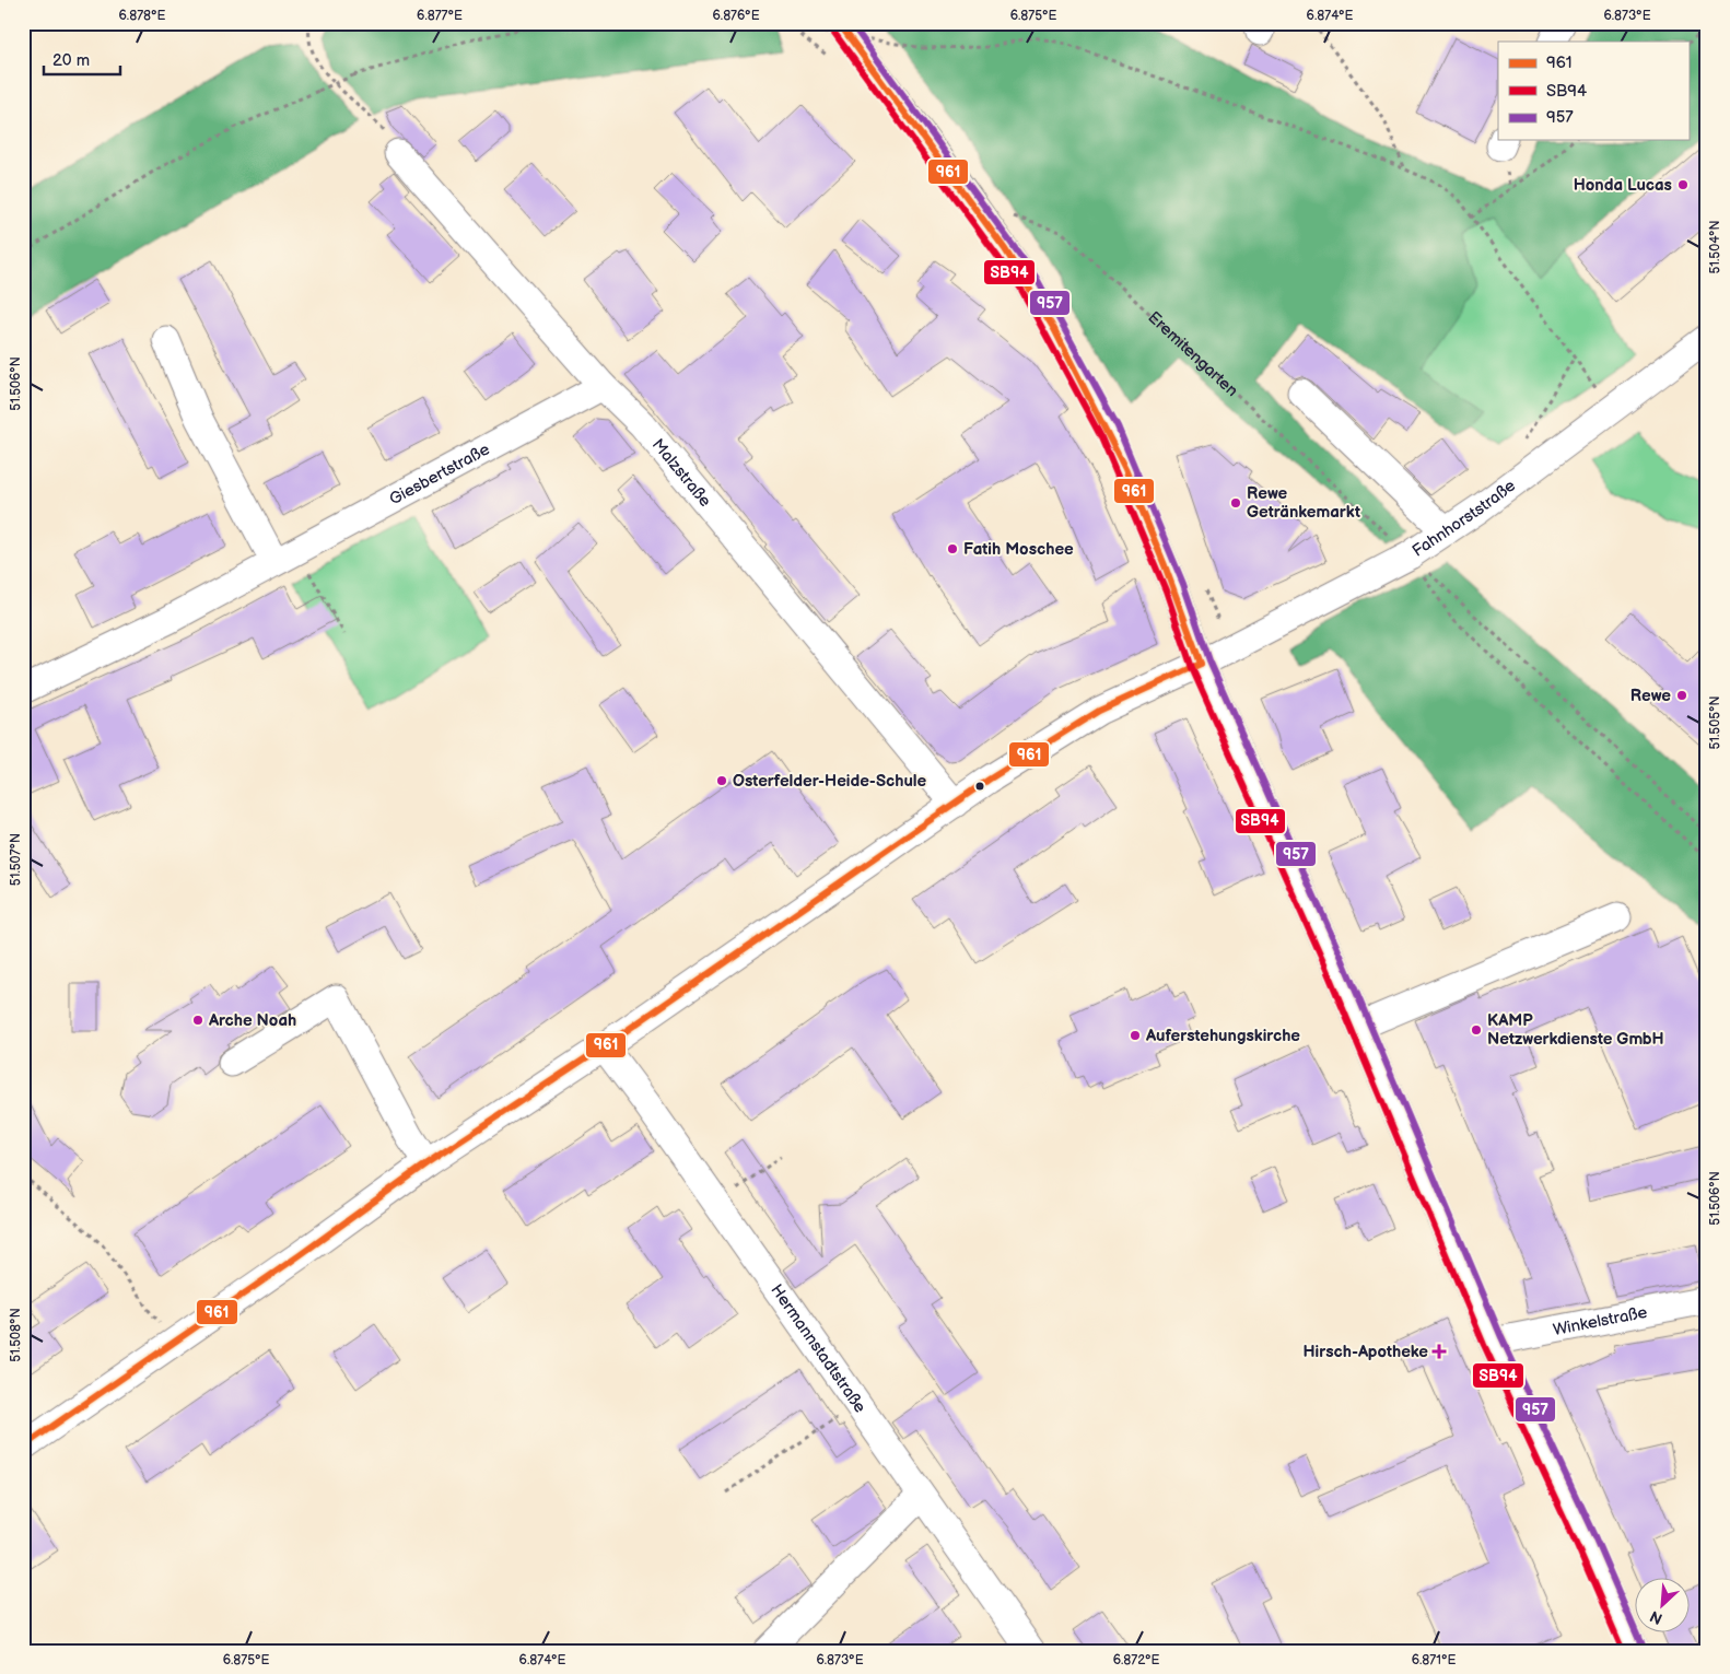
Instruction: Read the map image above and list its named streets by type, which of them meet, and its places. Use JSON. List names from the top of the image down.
{
  "streets": {
    "street": [
      "Malzstraße",
      "Giesbertstraße",
      "Fahnhorststraße",
      "Winkelstraße",
      "Hermannstadtstraße"
    ],
    "path": ["Eremitengarten"]
  },
  "crossings": [
    ["Eremitengarten", "Fahnhorststraße"],
    ["Malzstraße", "Giesbertstraße"],
    ["Malzstraße", "Fahnhorststraße"],
    ["Fahnhorststraße", "Hermannstadtstraße"]
  ],
  "places": {
    "other": [
      "Honda Lucas",
      "Rewe Getränkemarkt",
      "Fatih Moschee",
      "Rewe",
      "Osterfelder-Heide-Schule",
      "Arche Noah",
      "KAMP Netzwerkdienste GmbH",
      "Auferstehungskirche"
    ],
    "health": ["Hirsch-Apotheke"]
  },
  "lines": ["transit line 961", "transit line 957", "transit line SB94"],
  "legend": ["961", "SB94", "957"],
  "scale_bar": "20 m",
  "north": "bottom left",
  "coordinates": [
    "6.878°E",
    "6.877°E",
    "6.876°E",
    "6.875°E",
    "6.874°E",
    "6.873°E",
    "51.504°N",
    "51.506°N",
    "51.505°N",
    "51.507°N",
    "51.508°N",
    "6.872°E",
    "6.871°E"
  ]
}
